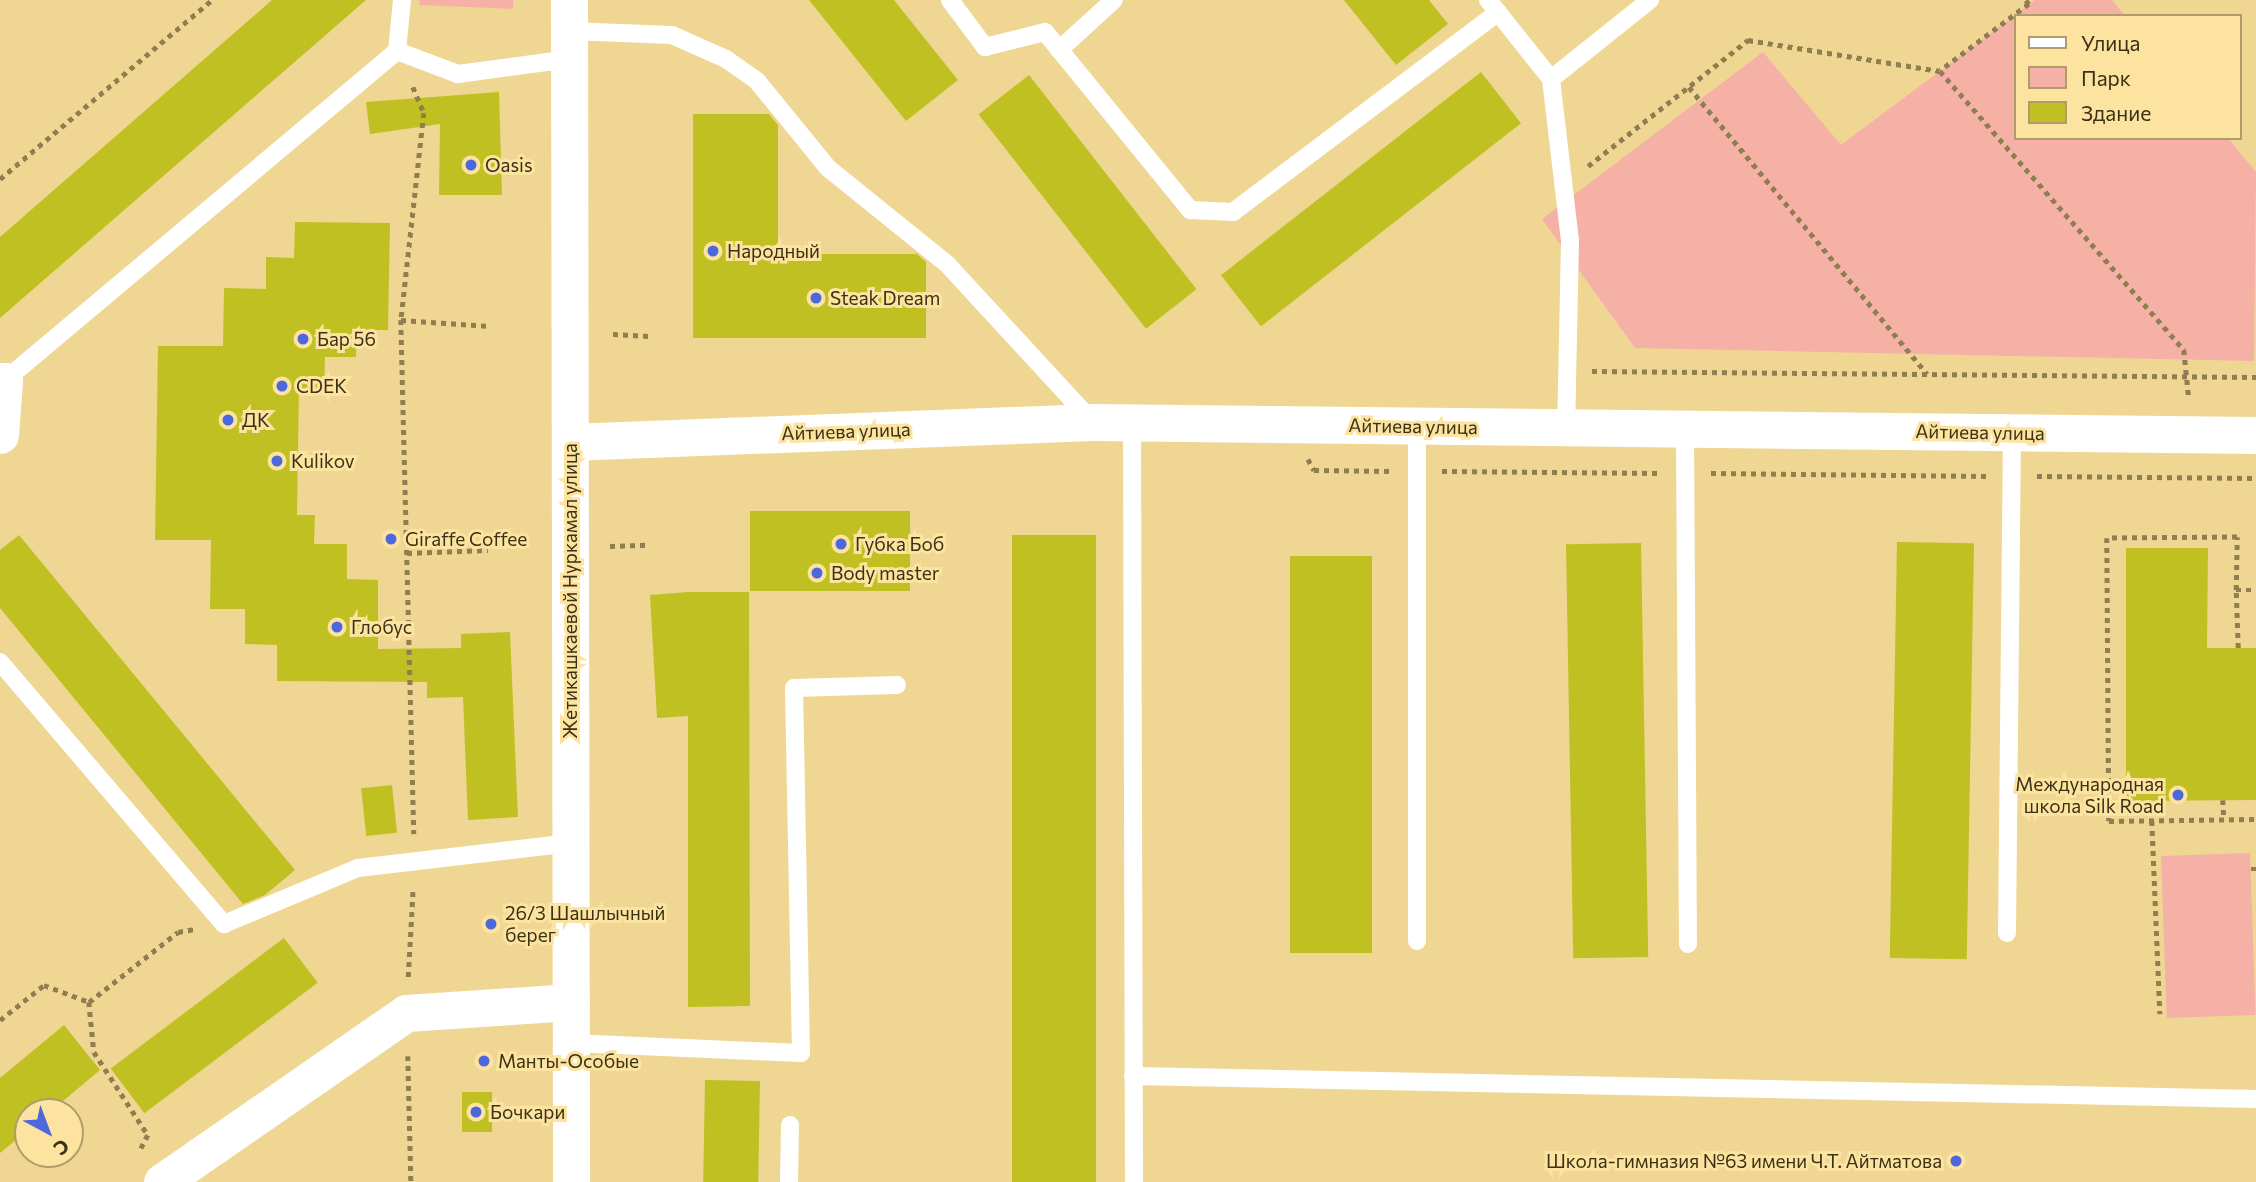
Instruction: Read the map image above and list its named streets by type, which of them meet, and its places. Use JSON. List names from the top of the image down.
{
  "streets": {
    "street": ["Айтиева улица", "Жетикашкаевой Нуркамал улица"]
  },
  "crossings": [
    ["Айтиева улица", "Жетикашкаевой Нуркамал улица"]
  ],
  "places": [
    "Oasis",
    "Народный",
    "Steak Dream",
    "Бар 56",
    "CDEK",
    "ДК",
    "Kulikov",
    "Giraffe Coffee",
    "Губка Боб",
    "Body master",
    "Глобус",
    "Международная школа Silk Road",
    "26/3 Шашлычный берег",
    "Манты-Особые",
    "Бочкари",
    "Школа-гимназия №63 имени Ч.Т. Айтматова"
  ],
  "legend": ["Улица", "Парк", "Здание"],
  "north": "bottom right"
}
